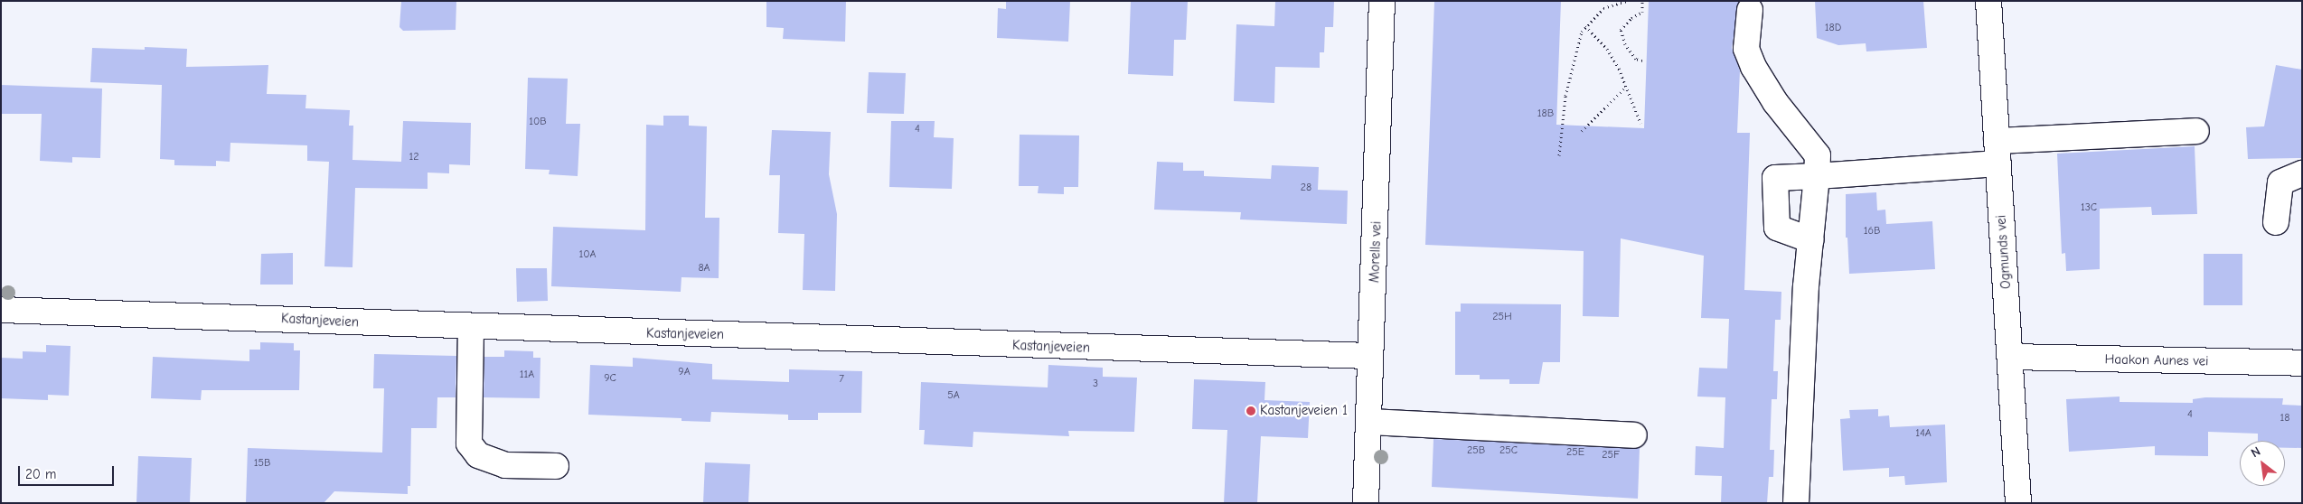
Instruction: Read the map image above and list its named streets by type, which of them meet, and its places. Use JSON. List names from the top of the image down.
{
  "streets": {
    "street": [
      "Morells vei",
      "Ogmunds vei",
      "Kastanjeveien",
      "Haakon Aunes vei"
    ]
  },
  "crossings": [
    ["Morells vei", "Kastanjeveien"],
    ["Ogmunds vei", "Haakon Aunes vei"]
  ],
  "places": ["Kastanjeveien 1"],
  "house_numbers": [
    "18D",
    "18B",
    "10B",
    "4",
    "12",
    "28",
    "13C",
    "16B",
    "10A",
    "8A",
    "25H",
    "9A",
    "11A",
    "9C",
    "7",
    "3",
    "5A",
    "4",
    "18",
    "14A",
    "25B",
    "25C",
    "25E",
    "25F",
    "15B"
  ],
  "scale_bar": "20 m",
  "north": "top left"
}
